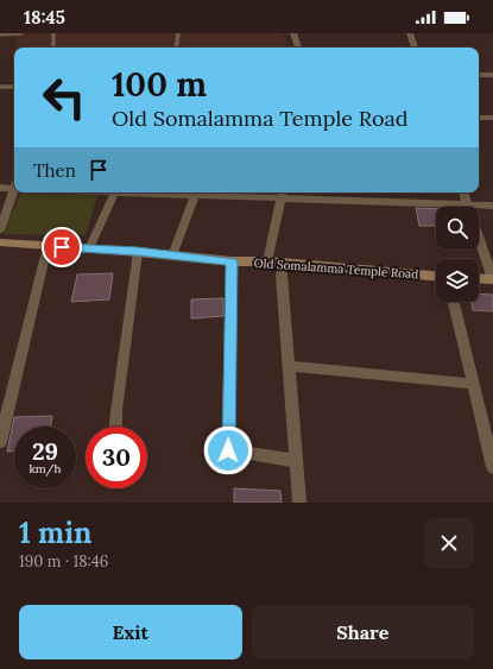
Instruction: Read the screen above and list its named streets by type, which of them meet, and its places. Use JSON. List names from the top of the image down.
{
  "streets": {
    "street": ["Old Somalamma Temple Road"]
  },
  "page": {
    "status": "18:45",
    "turn": ["100 m", "Old Somalamma Temple Road"],
    "then": "Then",
    "speed": "29 km/h",
    "limit": "30",
    "heading": ["1 min", "190 m · 18:46"],
    "buttons": ["Exit", "Share"]
  }
}
